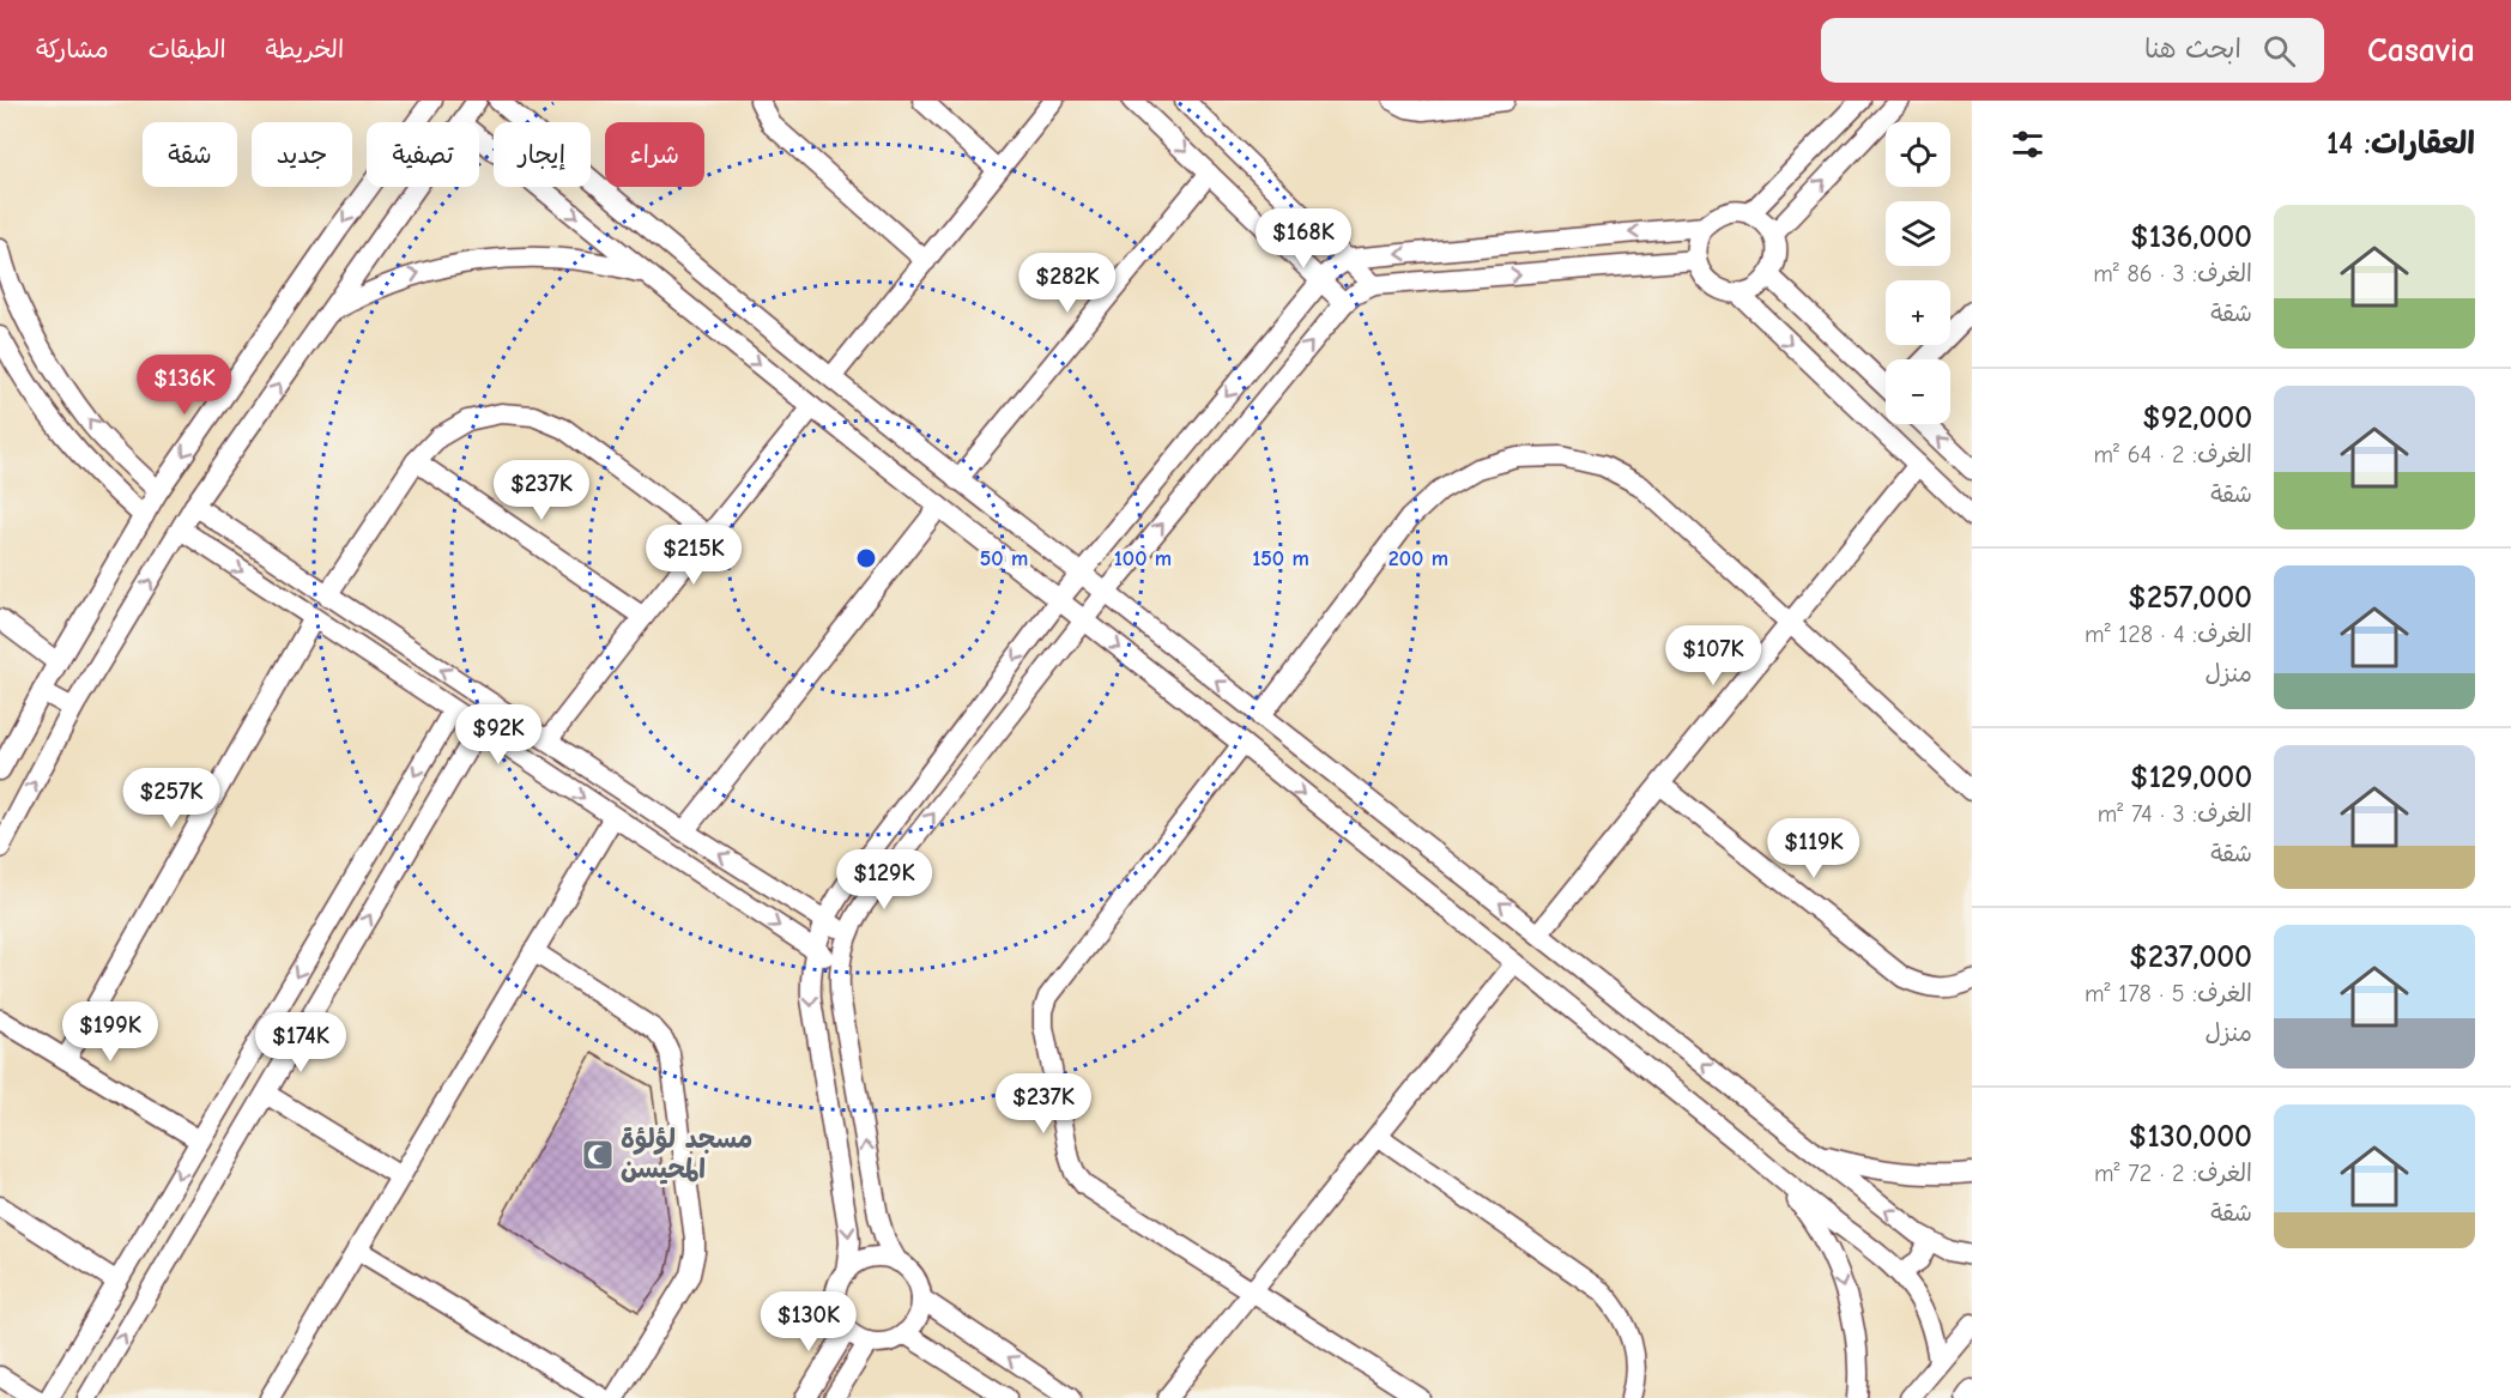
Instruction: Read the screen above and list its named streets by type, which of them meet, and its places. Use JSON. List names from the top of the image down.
{
  "places": {
    "mosque": ["مسجد لؤلؤة المحيسن"]
  },
  "page": {
    "header": "Casavia",
    "search": "ابحث هنا",
    "nav": ["الخريطة", "الطبقات", "مشاركة"],
    "heading": "العقارات: 14",
    "map_buttons": ["+", "−"],
    "chip": [
      "شراء",
      "إيجار",
      "تصفية",
      "جديد",
      "شقة"
    ],
    "list": [
      {
        "name": "$136,000",
        "note": "الغرف: 3 · 86 m² · شقة"
      },
      {
        "name": "$92,000",
        "note": "الغرف: 2 · 64 m² · شقة"
      },
      {
        "name": "$257,000",
        "note": "الغرف: 4 · 128 m² · منزل"
      },
      {
        "name": "$129,000",
        "note": "الغرف: 3 · 74 m² · شقة"
      },
      {
        "name": "$237,000",
        "note": "الغرف: 5 · 178 m² · منزل"
      },
      {
        "name": "$130,000",
        "note": "الغرف: 2 · 72 m² · شقة"
      }
    ],
    "price": [
      "$168K",
      "$282K",
      "$136K",
      "$237K",
      "$215K",
      "$107K",
      "$92K",
      "$257K",
      "$119K",
      "$129K",
      "$199K",
      "$174K",
      "$237K",
      "$130K"
    ]
  },
  "rings": [
    "50 m",
    "100 m",
    "150 m",
    "200 m"
  ]
}
